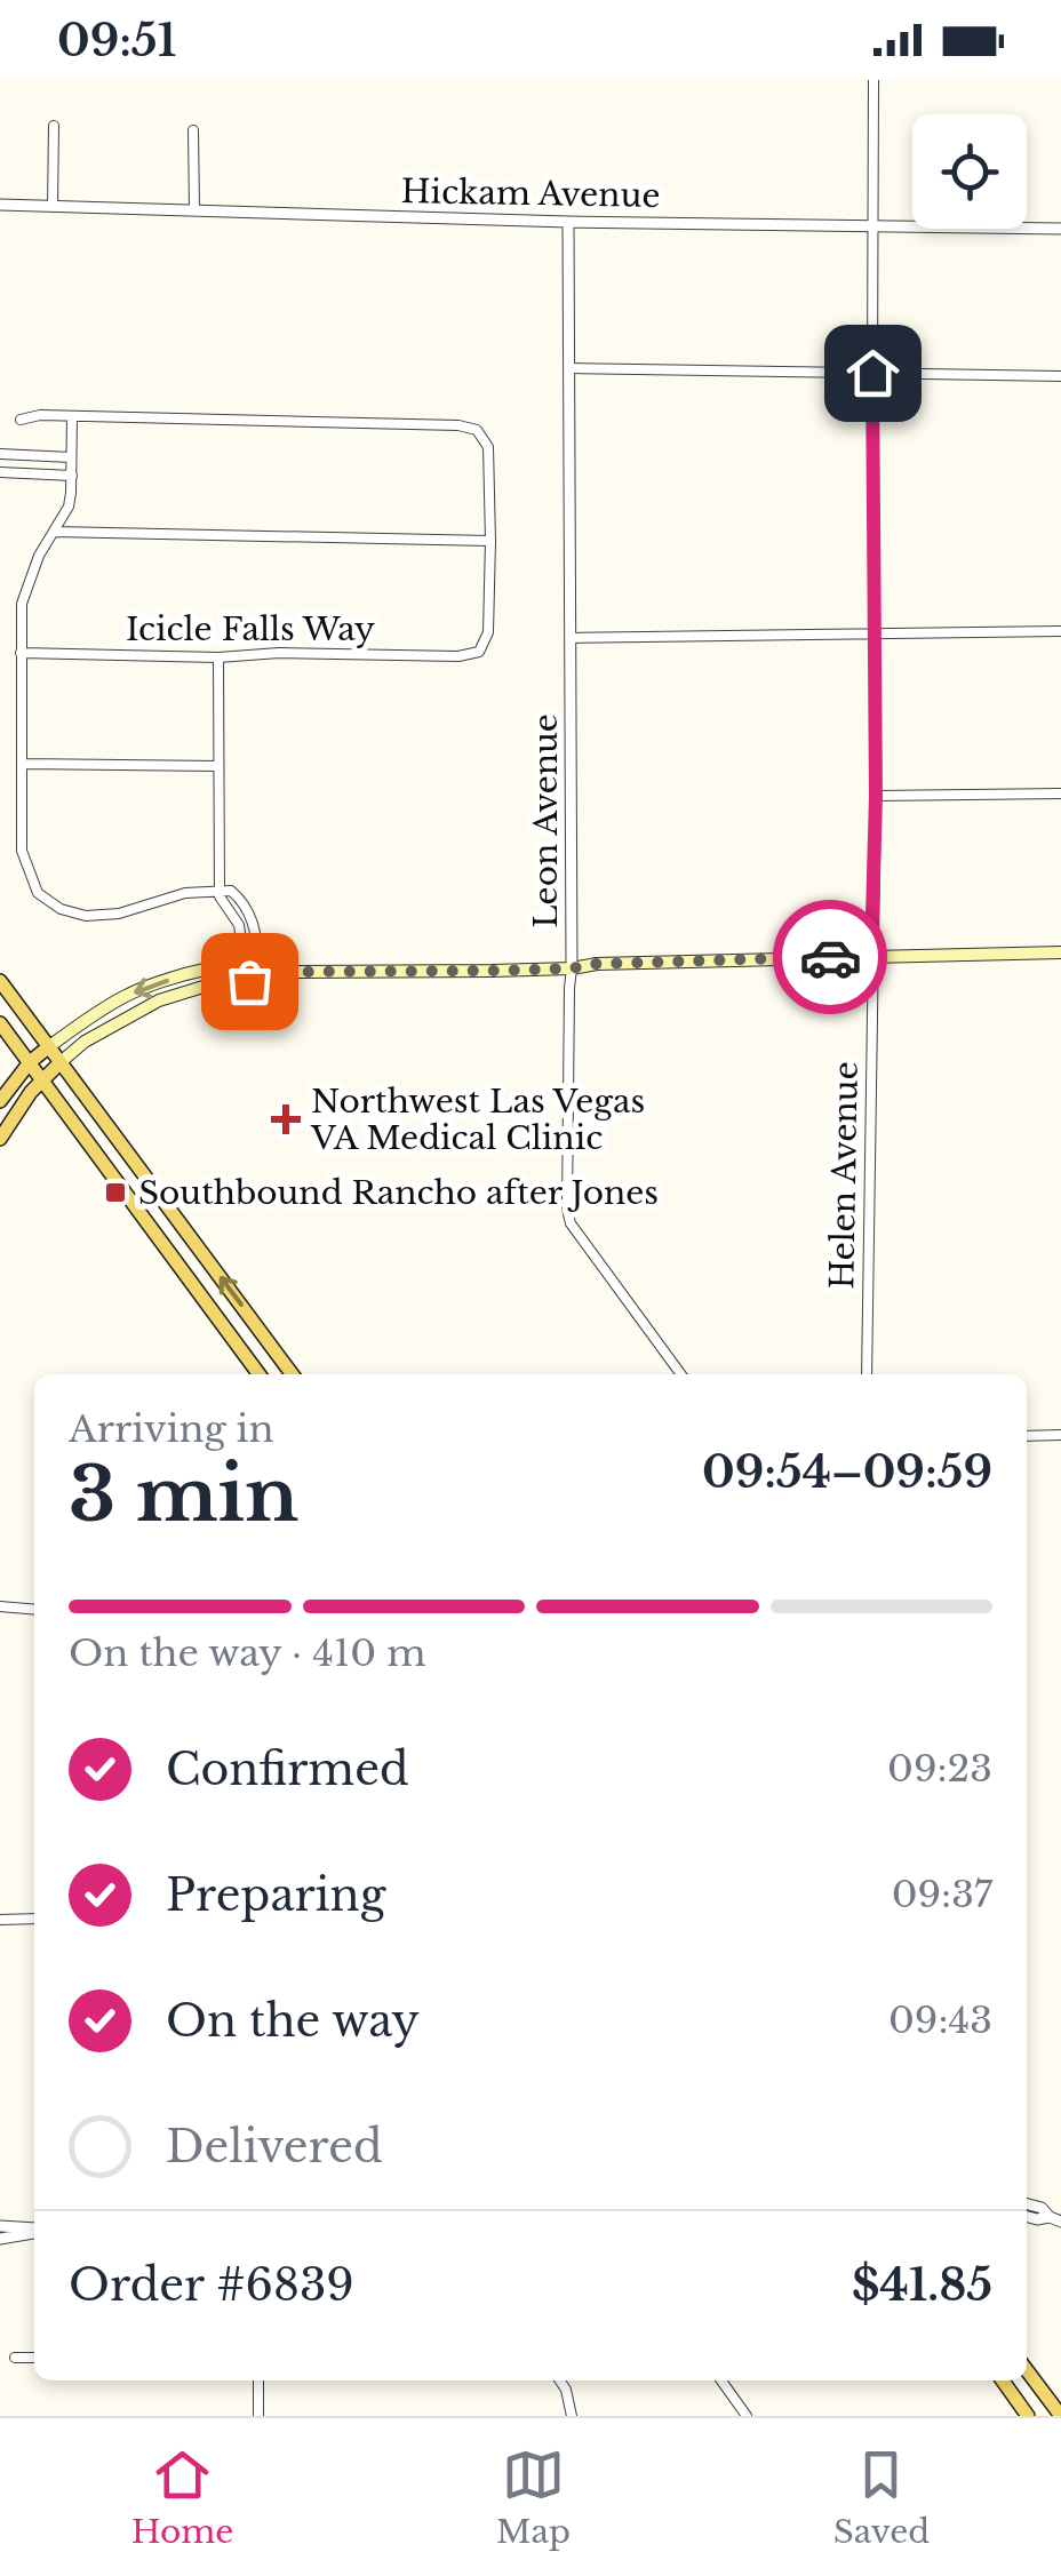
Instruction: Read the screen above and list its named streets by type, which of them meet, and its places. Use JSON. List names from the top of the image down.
{
  "streets": {
    "street": [
      "Hickam Avenue",
      "Icicle Falls Way",
      "Leon Avenue",
      "Helen Avenue"
    ]
  },
  "crossings": [
    ["Hickam Avenue", "Leon Avenue"],
    ["Hickam Avenue", "Helen Avenue"]
  ],
  "places": {
    "health": ["Northwest Las Vegas VA Medical Clinic"],
    "transit": ["Southbound Rancho after Jones"]
  },
  "page": {
    "status": "09:51",
    "heading": ["3 min", "Arriving in", "09:54–09:59"],
    "panel": ["Order #6839", "$41.85"],
    "bar": "On the way · 410 m",
    "list": [
      ["Confirmed", "09:23"],
      ["Preparing", "09:37"],
      ["On the way", "09:43"],
      "Delivered"
    ],
    "tabs": ["Home", "Map", "Saved"]
  }
}
